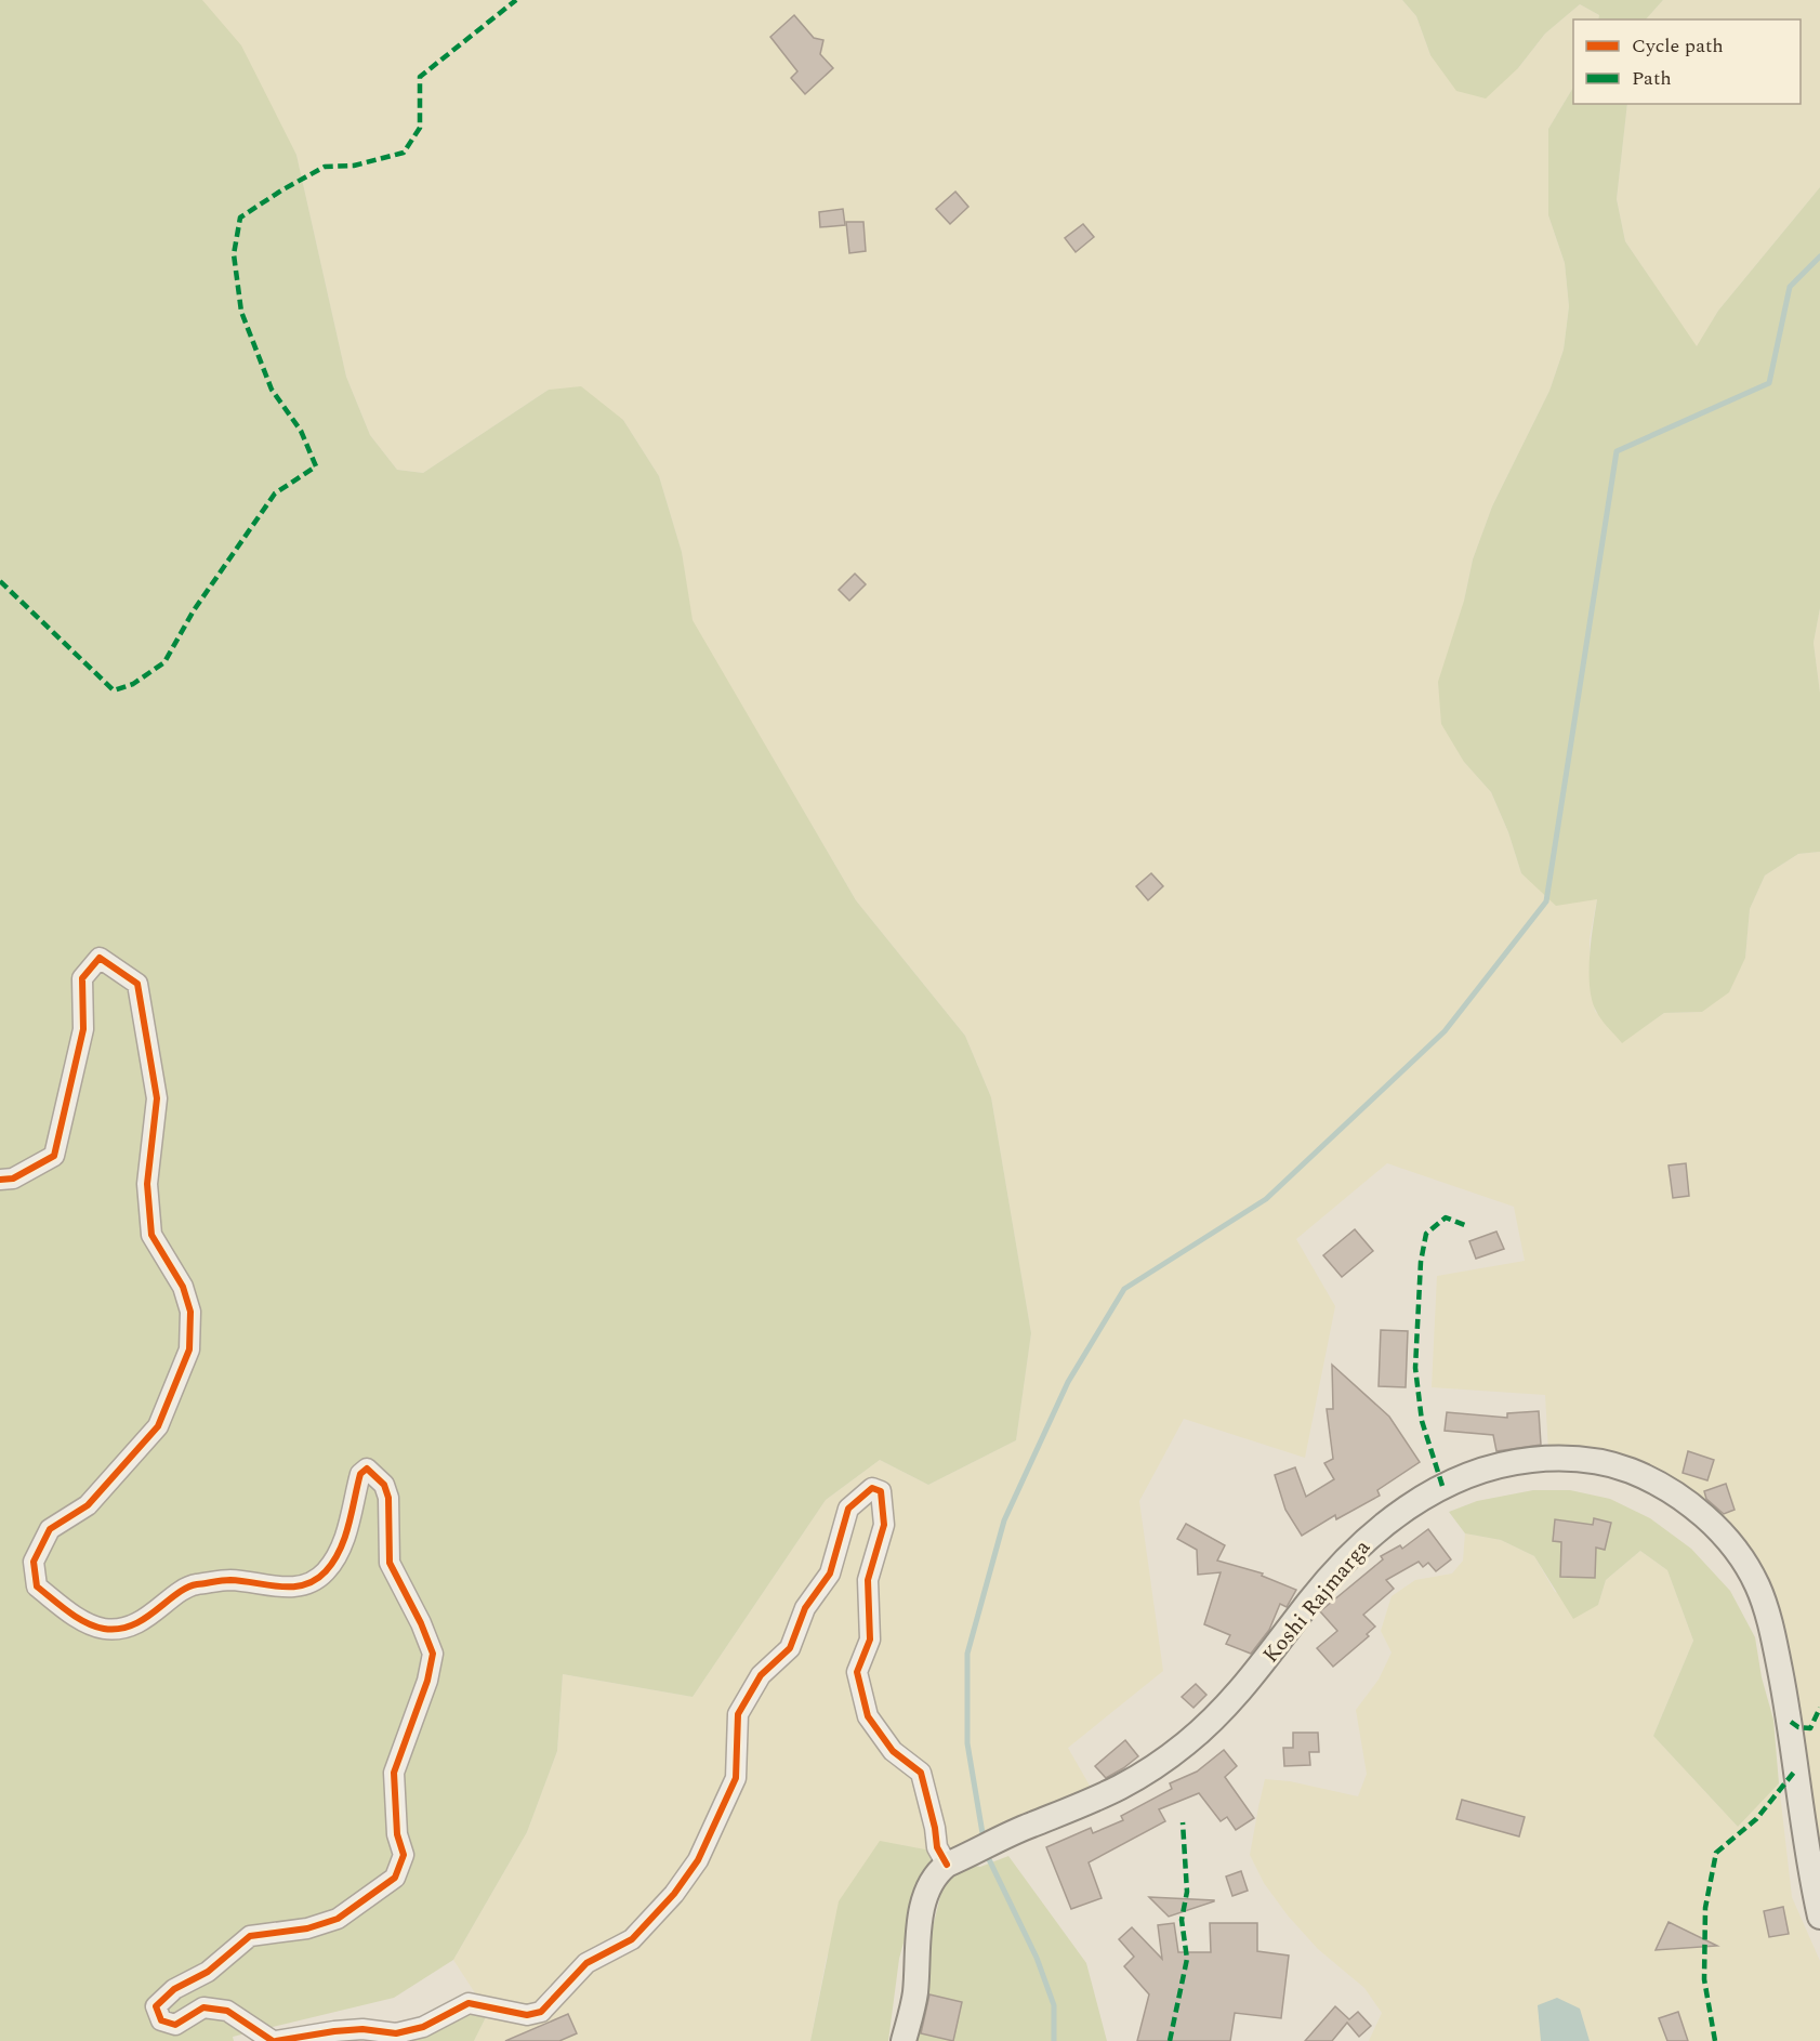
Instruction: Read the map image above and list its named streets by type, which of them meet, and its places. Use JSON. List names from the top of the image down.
{
  "streets": {
    "main road": ["Koshi Rajmarga"]
  },
  "legend": ["Cycle path", "Path"]
}
